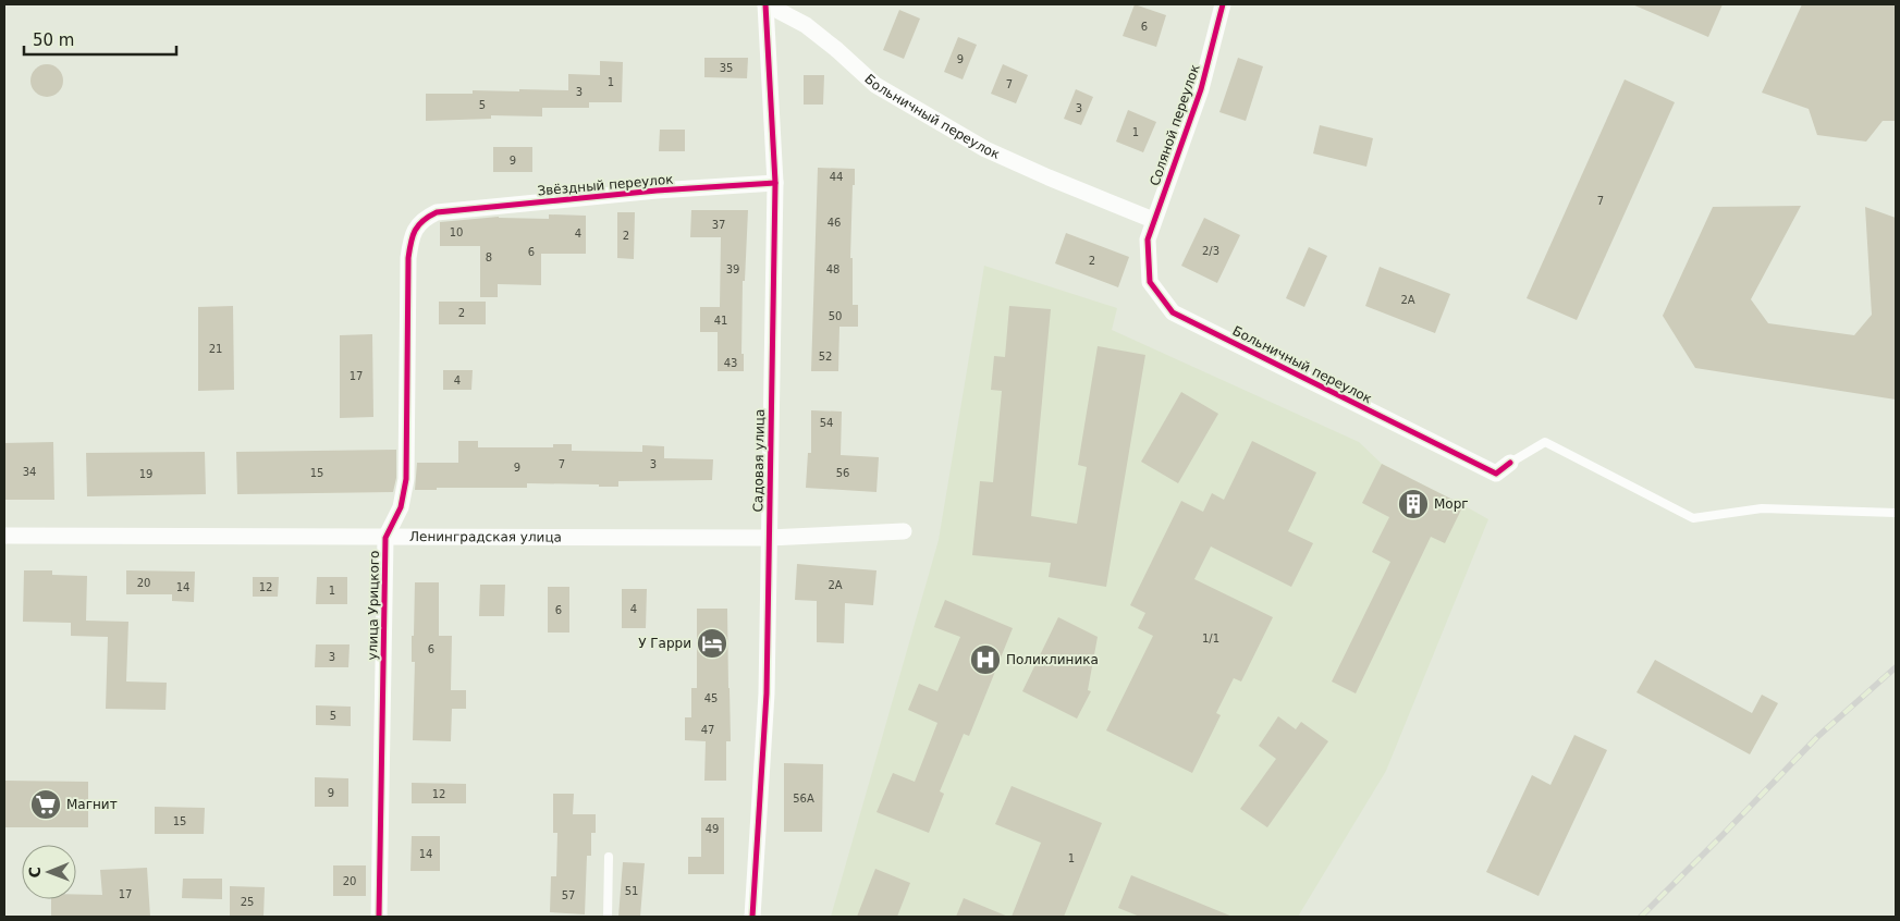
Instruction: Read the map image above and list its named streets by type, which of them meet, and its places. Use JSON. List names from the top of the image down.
{
  "streets": {
    "street": [
      "Больничный переулок",
      "Соляной переулок",
      "Звёздный переулок",
      "Садовая улица",
      "Ленинградская улица",
      "улица Урицкого"
    ]
  },
  "crossings": [
    ["Больничный переулок", "Соляной переулок"],
    ["Больничный переулок", "Садовая улица"],
    ["Звёздный переулок", "Садовая улица"],
    ["Звёздный переулок", "улица Урицкого"],
    ["Садовая улица", "Ленинградская улица"],
    ["Ленинградская улица", "улица Урицкого"]
  ],
  "places": {
    "building": ["Морг"],
    "hotel": ["У Гарри"],
    "hospital": ["Поликлиника"],
    "supermarket": ["Магнит"]
  },
  "house_numbers": [
    "6",
    "9",
    "35",
    "1",
    "7",
    "3",
    "5",
    "3",
    "1",
    "9",
    "44",
    "7",
    "46",
    "37",
    "10",
    "4",
    "2",
    "2/3",
    "6",
    "8",
    "2",
    "39",
    "48",
    "2А",
    "2",
    "50",
    "41",
    "21",
    "52",
    "43",
    "17",
    "4",
    "54",
    "7",
    "3",
    "9",
    "34",
    "15",
    "56",
    "19",
    "20",
    "2А",
    "14",
    "12",
    "1",
    "4",
    "6",
    "1/1",
    "6",
    "3",
    "45",
    "5",
    "47",
    "9",
    "12",
    "56А",
    "15",
    "49",
    "14",
    "1",
    "20",
    "51",
    "17",
    "57",
    "25"
  ],
  "scale_bar": "50 m",
  "north": "left"
}
